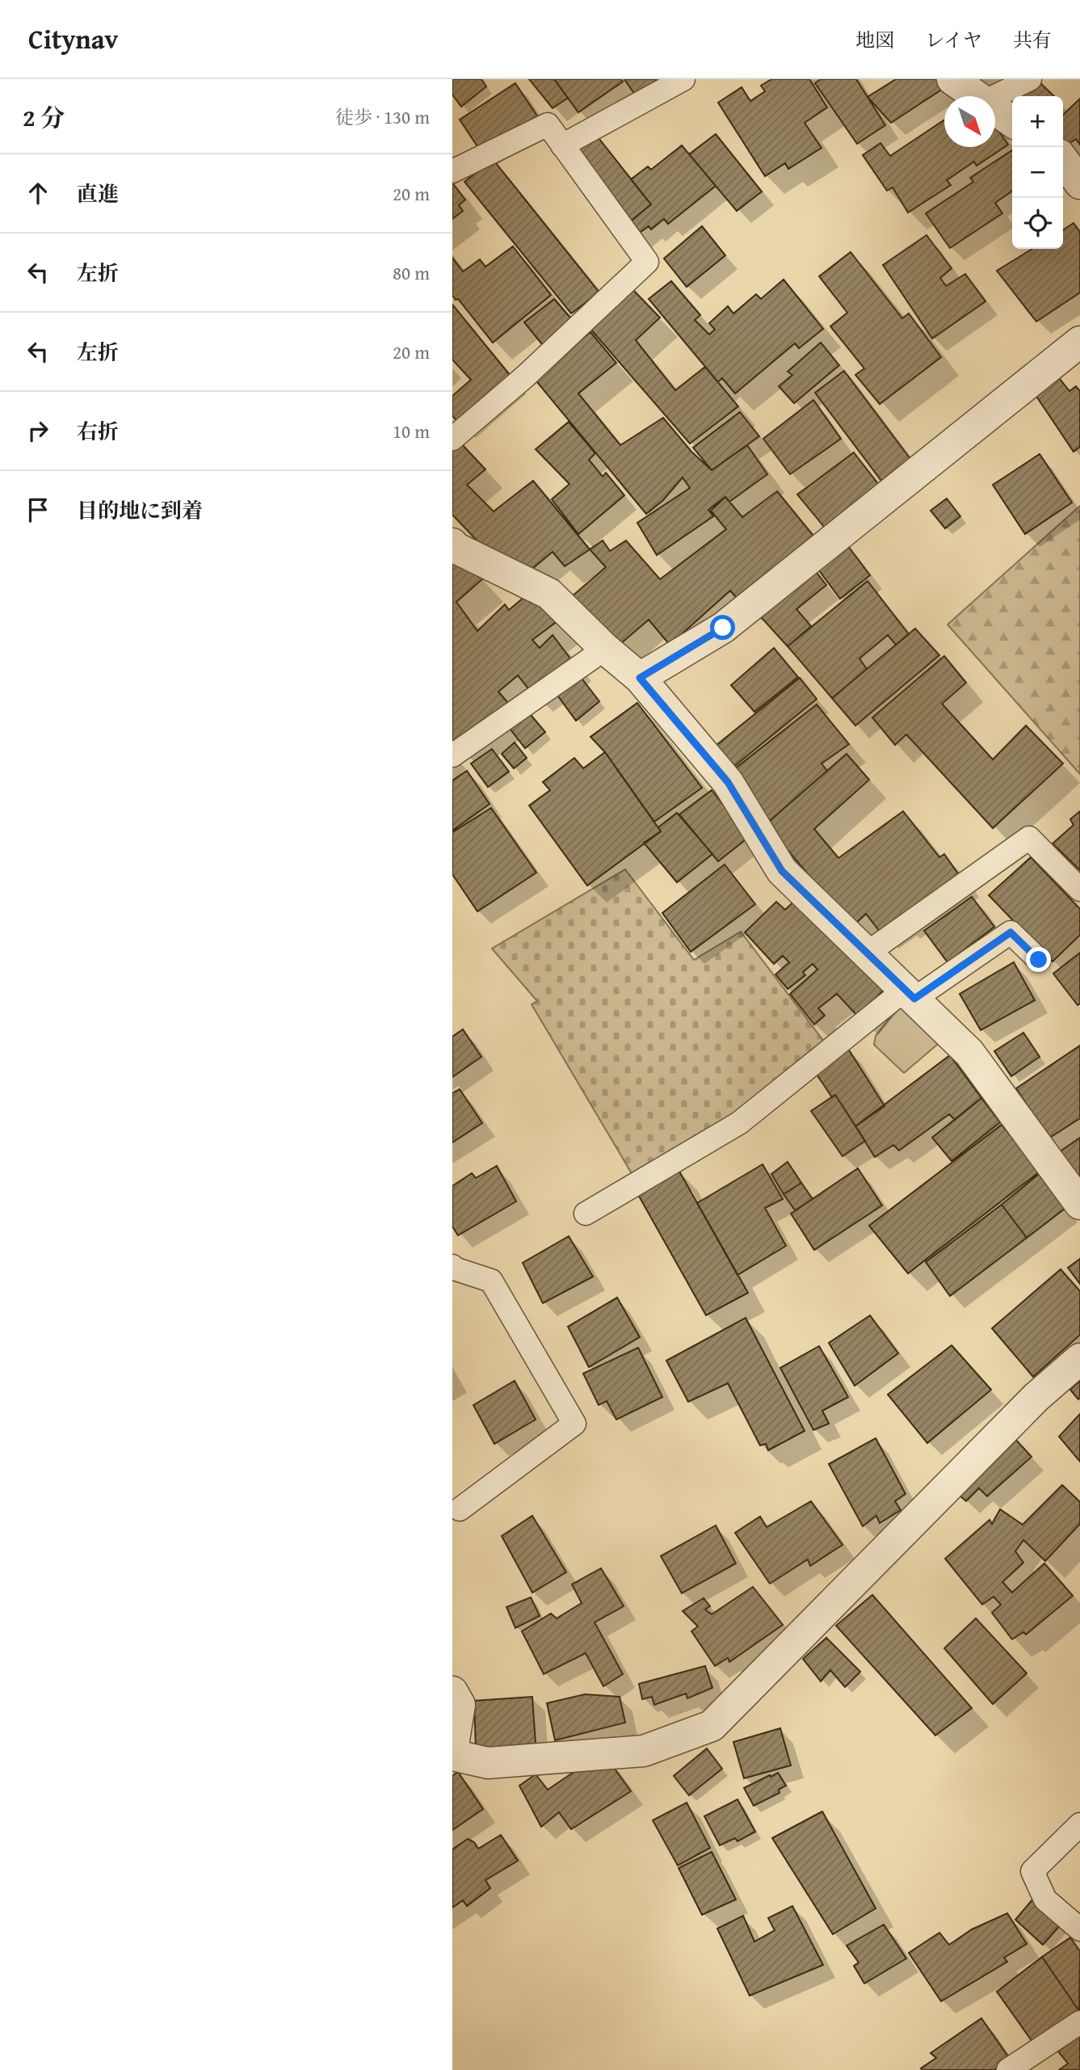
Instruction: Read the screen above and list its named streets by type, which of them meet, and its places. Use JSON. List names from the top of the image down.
{
  "north": "bottom right",
  "page": {
    "header": "Citynav",
    "nav": ["地図", "レイヤ", "共有"],
    "heading": ["2 分", "徒歩 · 130 m"],
    "map_buttons": ["+", "−"],
    "list": [
      ["直進", "20 m"],
      ["左折", "80 m"],
      ["左折", "20 m"],
      ["右折", "10 m"],
      "目的地に到着"
    ]
  }
}
